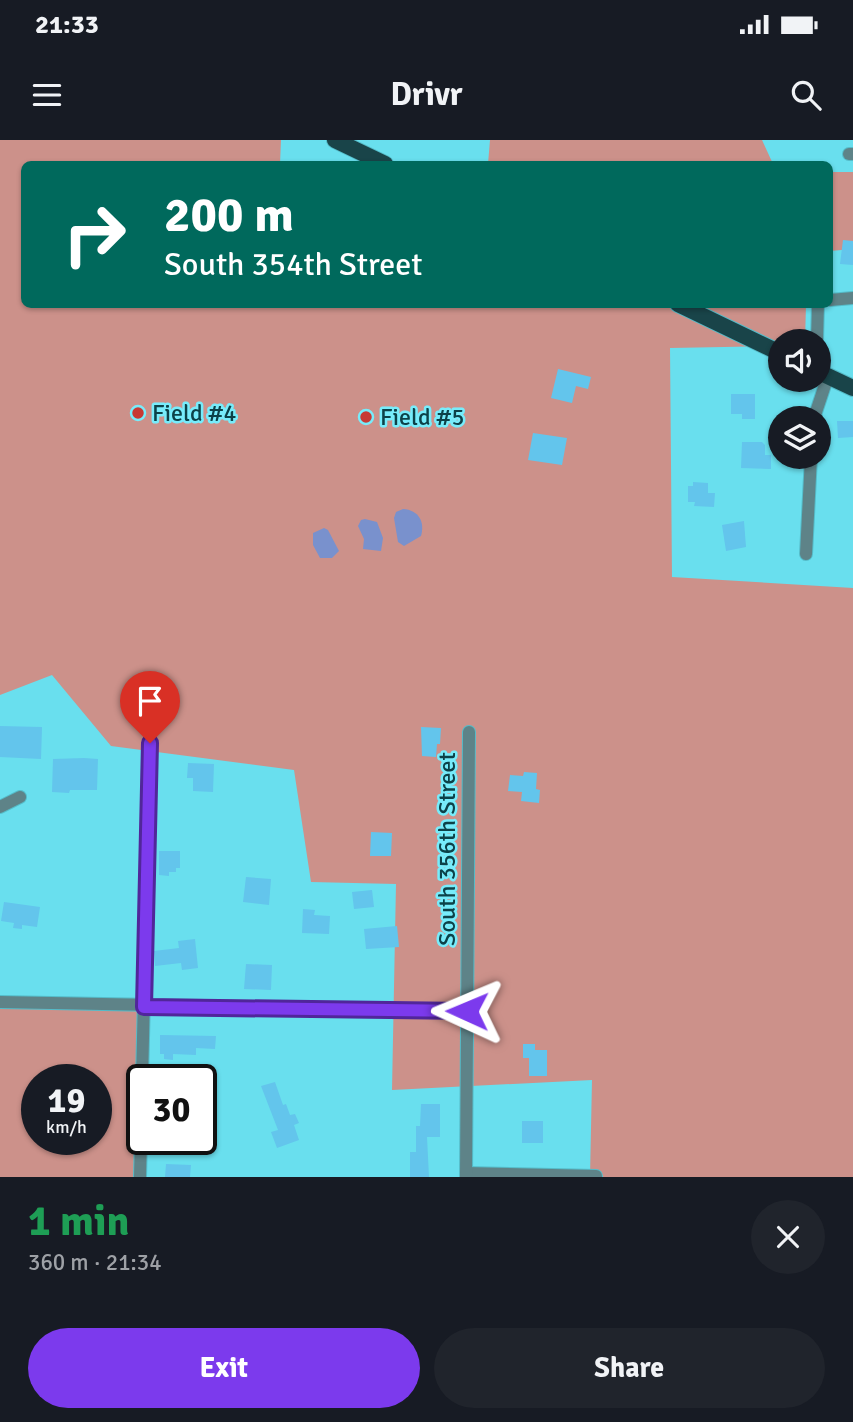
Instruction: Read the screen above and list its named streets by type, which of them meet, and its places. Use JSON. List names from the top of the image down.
{
  "streets": {
    "street": ["South 356th Street"]
  },
  "places": ["Field #4", "Field #5"],
  "page": {
    "status": "21:33",
    "header": "Drivr",
    "turn": ["200 m", "South 354th Street"],
    "speed": "19 km/h",
    "limit": "30",
    "heading": ["1 min", "360 m · 21:34"],
    "buttons": ["Exit", "Share"]
  }
}
